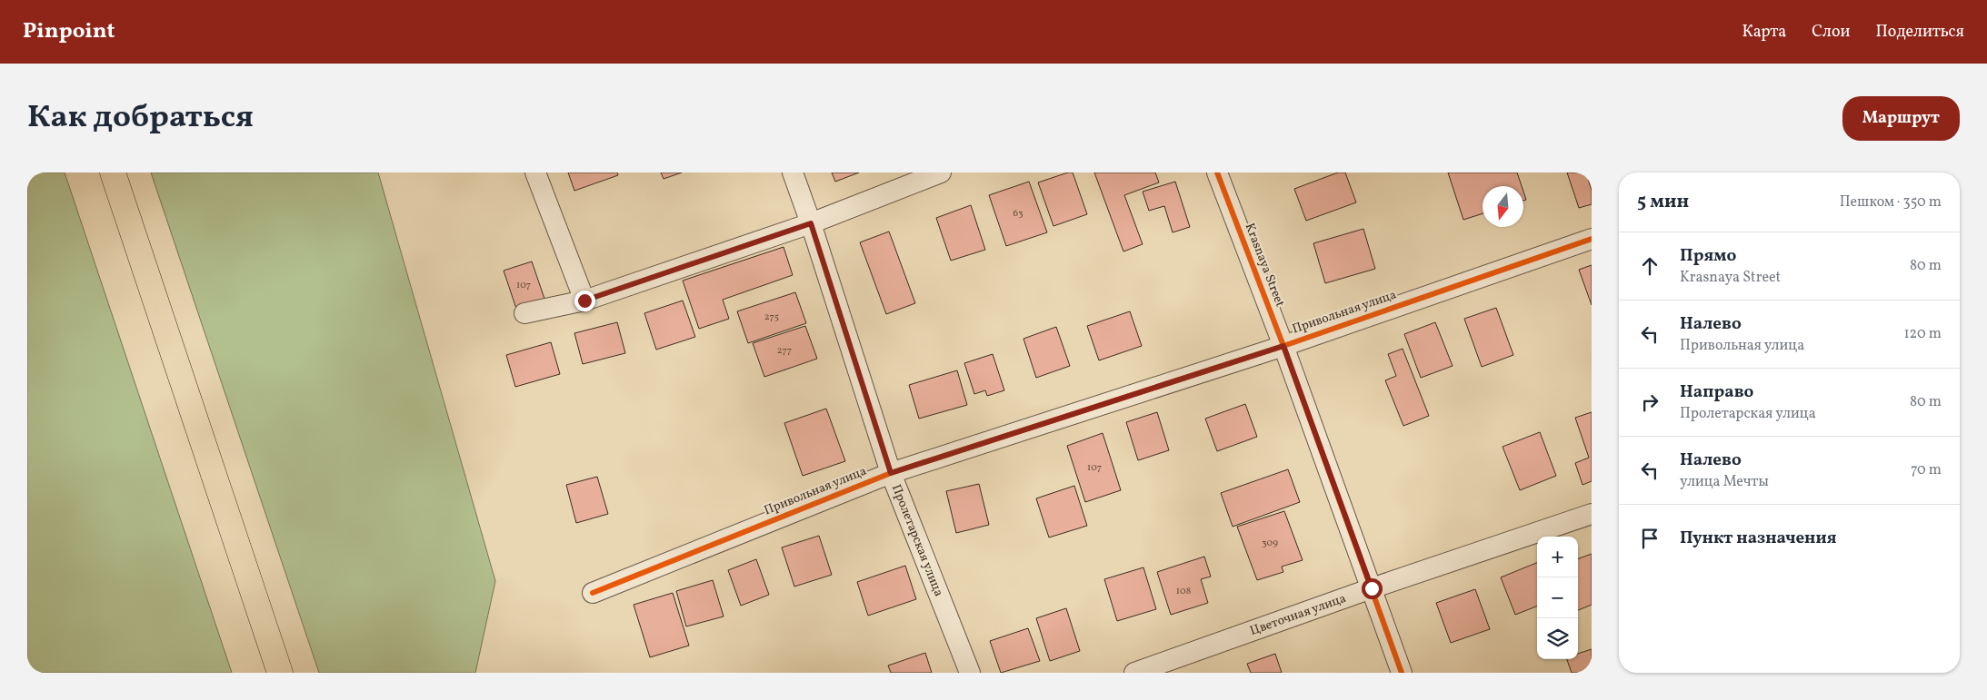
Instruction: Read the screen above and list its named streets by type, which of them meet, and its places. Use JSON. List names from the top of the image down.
{
  "streets": {
    "street": [
      "Krasnaya Street",
      "Привольная улица",
      "Пролетарская улица",
      "Цветочная улица"
    ]
  },
  "crossings": [
    ["Krasnaya Street", "Привольная улица"],
    ["Krasnaya Street", "Цветочная улица"],
    ["Привольная улица", "Пролетарская улица"]
  ],
  "house_numbers": [
    "63",
    "107",
    "275",
    "277",
    "107",
    "309",
    "108"
  ],
  "north": "bottom",
  "page": {
    "header": "Pinpoint",
    "nav": ["Карта", "Слои", "Поделиться"],
    "title": "Как добраться",
    "buttons": "Маршрут",
    "heading": ["5 мин", "Пешком · 350 m"],
    "list": [
      ["Прямо", "Krasnaya Street", "80 m"],
      ["Налево", "Привольная улица", "120 m"],
      ["Направо", "Пролетарская улица", "80 m"],
      ["Налево", "улица Мечты", "70 m"],
      "Пункт назначения"
    ],
    "map_buttons": ["+", "−"]
  }
}
